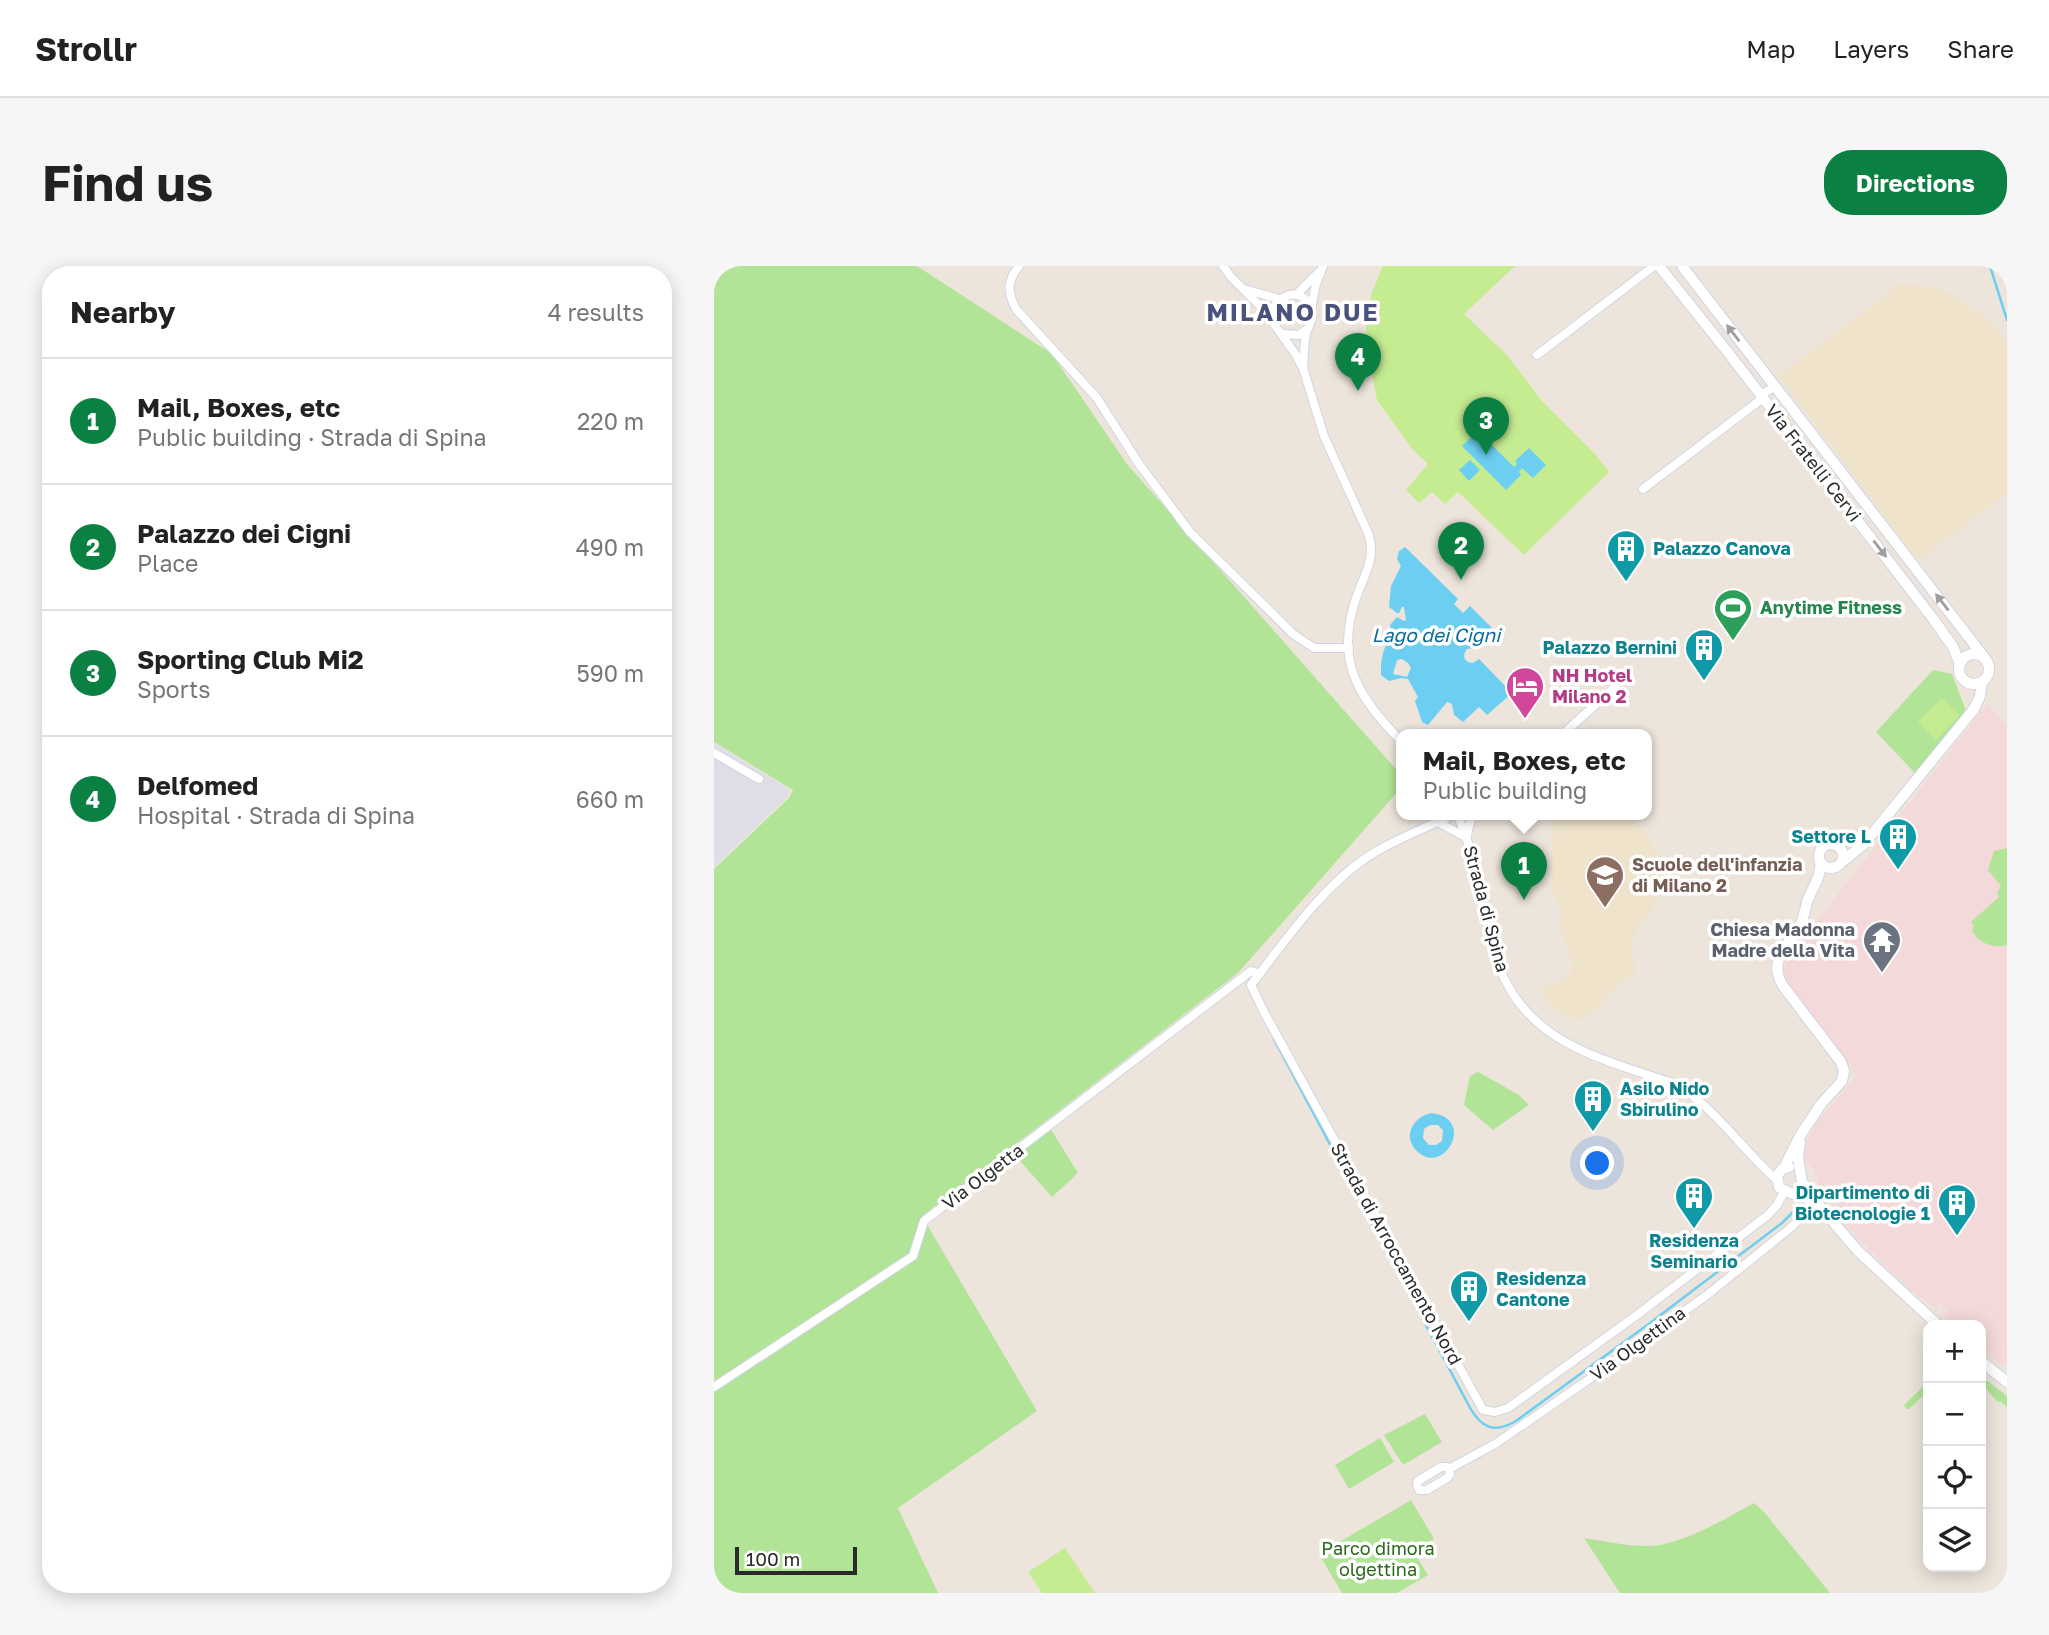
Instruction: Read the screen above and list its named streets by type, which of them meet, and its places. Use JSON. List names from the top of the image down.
{
  "streets": {
    "street": [
      "Via Fratelli Cervi",
      "Strada di Spina",
      "Via Olgetta",
      "Strada di Arroccamento Nord",
      "Via Olgettina"
    ]
  },
  "crossings": [
    ["Strada di Spina", "Strada di Arroccamento Nord"],
    ["Via Olgetta", "Strada di Arroccamento Nord"]
  ],
  "districts": ["MILANO DUE"],
  "water": ["Lago dei Cigni"],
  "parks": ["Parco dimora olgettina"],
  "places": {
    "building": [
      "Palazzo Canova",
      "Palazzo Bernini",
      "Settore L",
      "Asilo Nido Sbirulino",
      "Residenza Seminario",
      "Dipartimento di Biotecnologie 1",
      "Residenza Cantone"
    ],
    "sports": ["Anytime Fitness"],
    "hotel": ["NH Hotel Milano 2"],
    "school or university": ["Scuole dell'infanzia di Milano 2"],
    "temple": ["Chiesa Madonna Madre della Vita"]
  },
  "scale_bar": "100 m",
  "page": {
    "header": "Strollr",
    "nav": ["Map", "Layers", "Share"],
    "buttons": "Directions",
    "title": "Find us",
    "heading": ["Nearby", "4 results"],
    "pins": [
      "4",
      "3",
      "2",
      "1"
    ],
    "list": [
      {
        "mark": "1",
        "name": "Mail, Boxes, etc",
        "note": "Public building · Strada di Spina",
        "value": "220 m"
      },
      {
        "mark": "2",
        "name": "Palazzo dei Cigni",
        "note": "Place",
        "value": "490 m"
      },
      {
        "mark": "3",
        "name": "Sporting Club Mi2",
        "note": "Sports",
        "value": "590 m"
      },
      {
        "mark": "4",
        "name": "Delfomed",
        "note": "Hospital · Strada di Spina",
        "value": "660 m"
      }
    ],
    "popup": ["Mail, Boxes, etc", "Public building"],
    "map_buttons": ["+", "−"],
    "scale": "100 m"
  }
}
